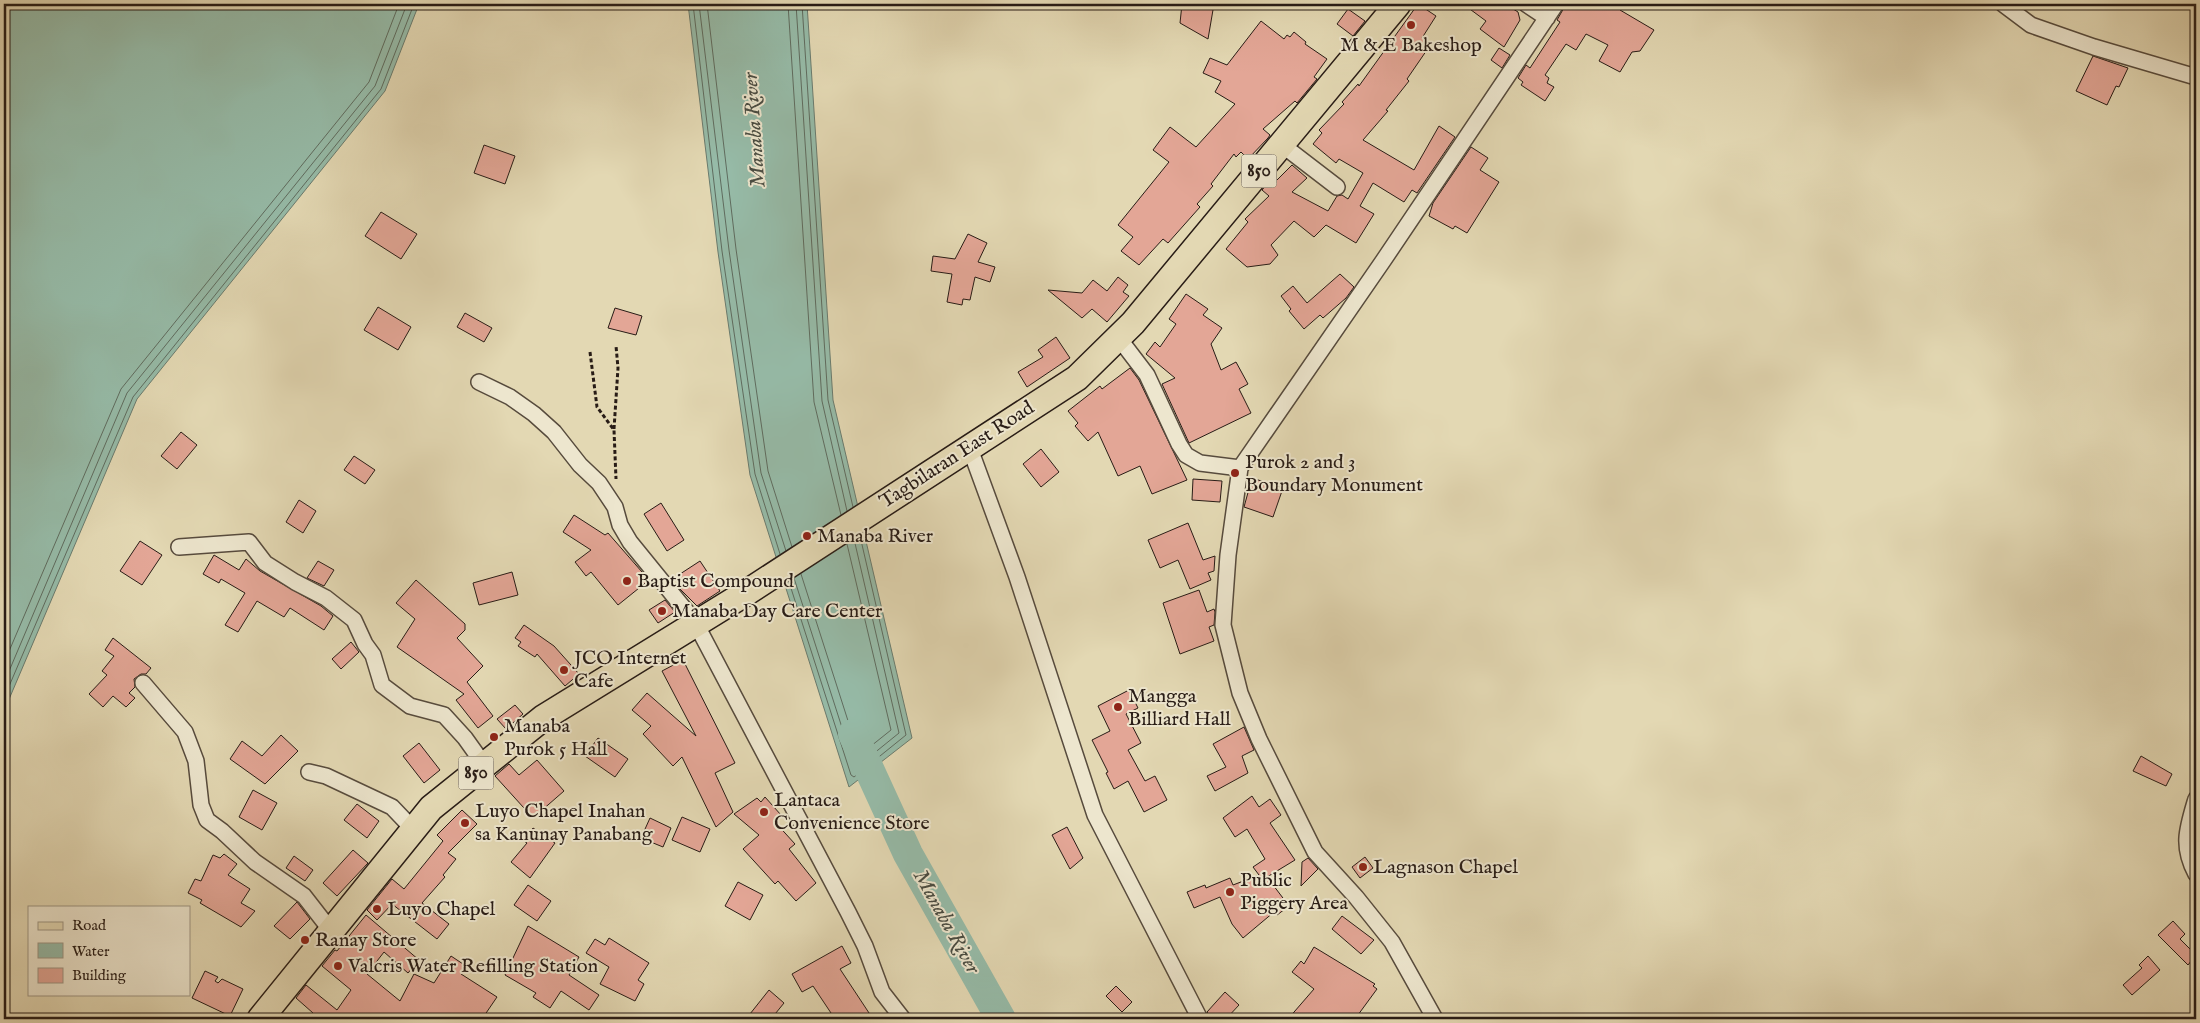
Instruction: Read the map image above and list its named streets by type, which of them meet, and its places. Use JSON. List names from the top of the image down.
{
  "streets": {
    "main road": ["850", "Tagbilaran East Road"]
  },
  "water": ["Manaba River"],
  "places": [
    "M & E Bakeshop",
    "Purok 2 and 3 Boundary Monument",
    "Manaba River",
    "Baptist Compound",
    "Manaba Day Care Center",
    "JCO Internet Cafe",
    "Mangga Billiard Hall",
    "Manaba Purok 5 Hall",
    "Lantaca Convenience Store",
    "Luyo Chapel Inahan sa Kanunay Panabang",
    "Lagnason Chapel",
    "Public Piggery Area",
    "Luyo Chapel",
    "Ranay Store",
    "Valcris Water Refilling Station"
  ],
  "legend": ["Road", "Water", "Building"]
}
